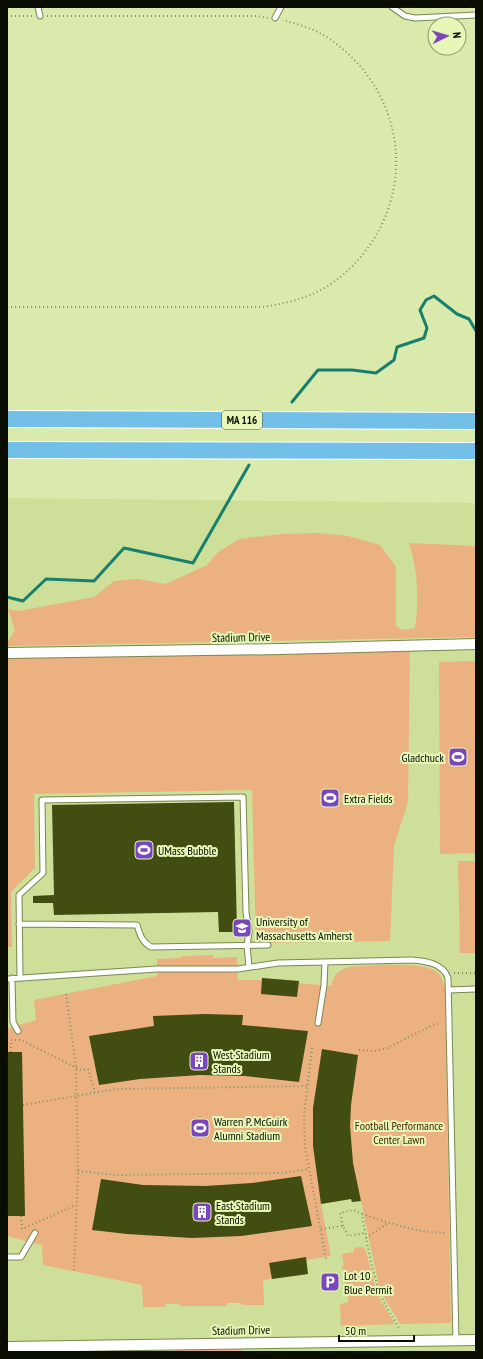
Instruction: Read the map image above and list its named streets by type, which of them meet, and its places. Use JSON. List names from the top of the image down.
{
  "streets": {
    "main road": ["MA 116"],
    "street": ["Stadium Drive"]
  },
  "parks": ["Football Performance Center Lawn"],
  "places": {
    "sports": [
      "Gladchuck",
      "Extra Fields",
      "UMass Bubble",
      "Warren P. McGuirk Alumni Stadium"
    ],
    "school or university": ["University of Massachusetts Amherst"],
    "building": ["West Stadium Stands", "East Stadium Stands"],
    "parking": ["Lot 10 Blue Permit"]
  },
  "scale_bar": "50 m",
  "north": "right"
}
